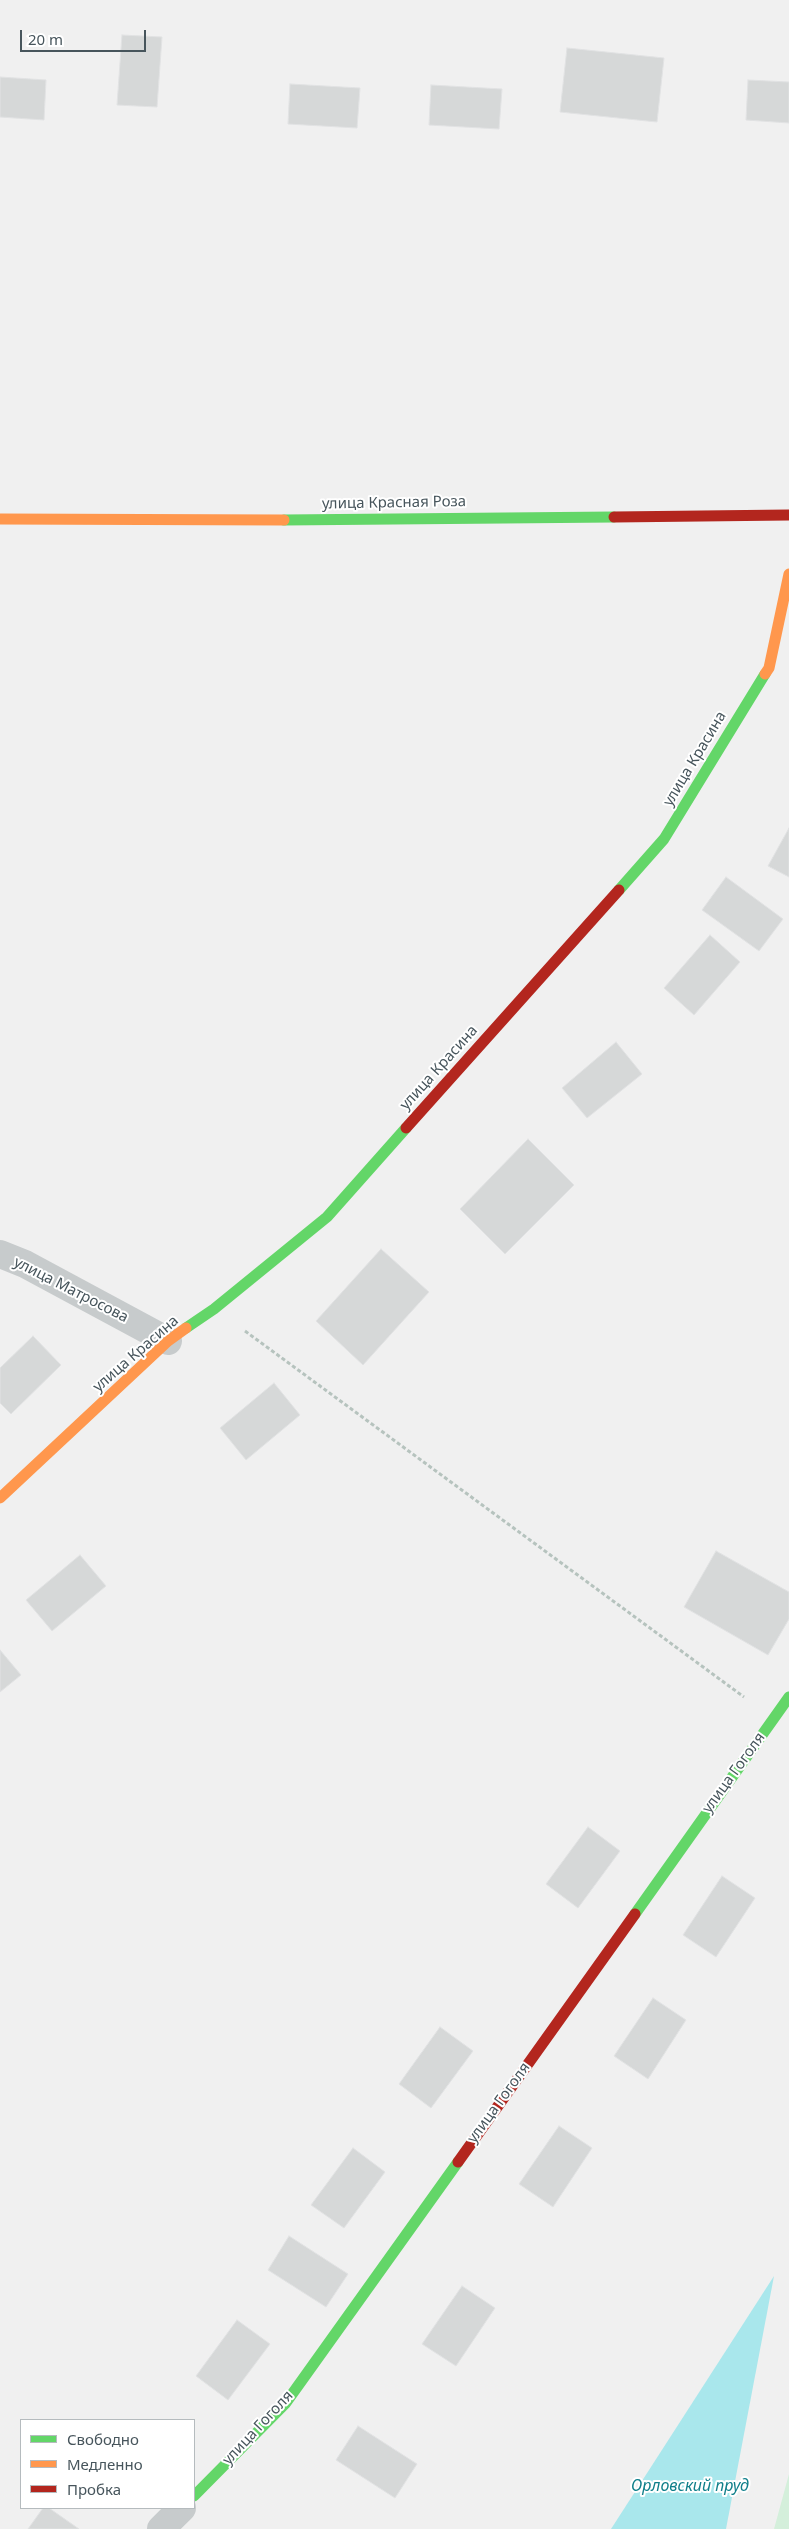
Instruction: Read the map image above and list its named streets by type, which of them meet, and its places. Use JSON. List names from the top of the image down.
{
  "streets": {
    "street": [
      "улица Красная Роза",
      "улица Красина",
      "улица Матросова",
      "улица Гоголя"
    ]
  },
  "crossings": [
    ["улица Красина", "улица Матросова"]
  ],
  "water": ["Орловский пруд"],
  "legend": ["Свободно", "Медленно", "Пробка"],
  "scale_bar": "20 m"
}
